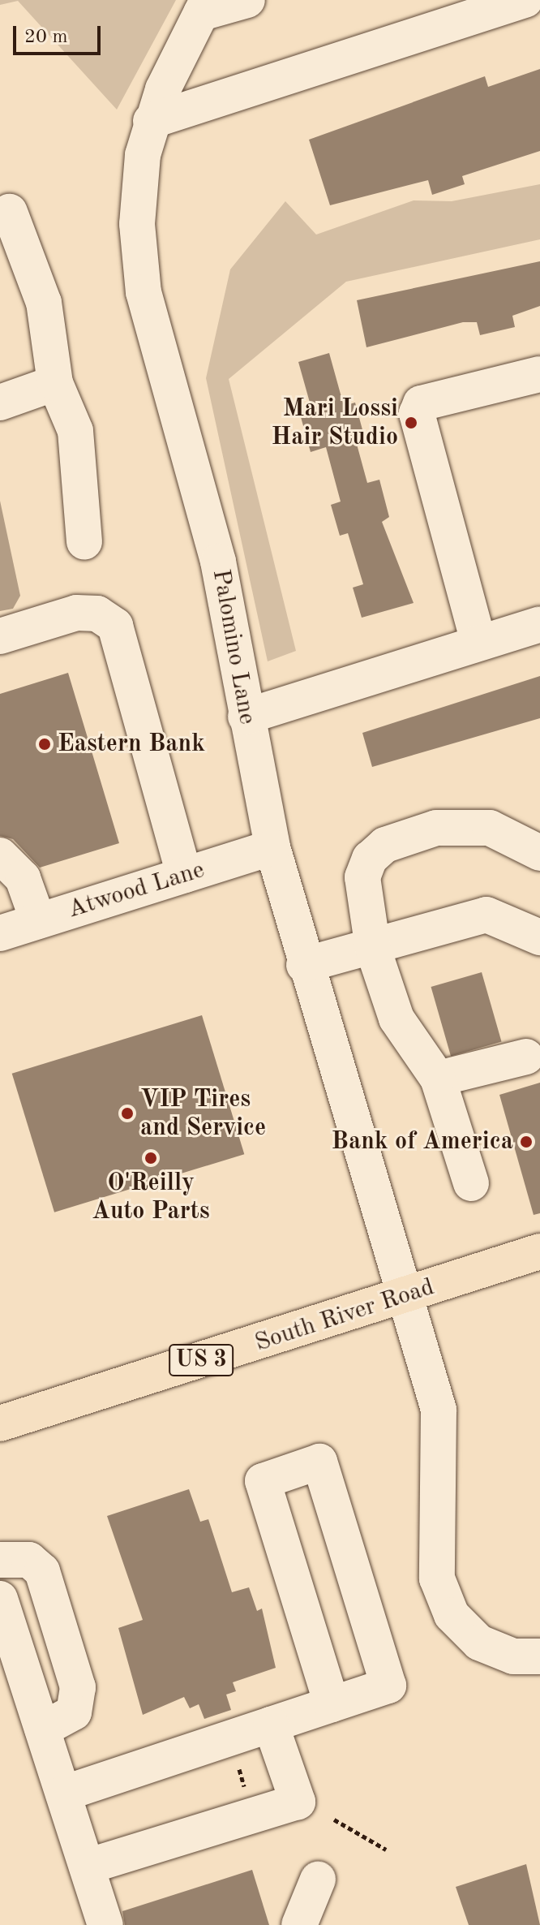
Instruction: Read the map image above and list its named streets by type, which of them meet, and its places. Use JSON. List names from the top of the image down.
{
  "streets": {
    "main road": ["South River Road", "US 3"],
    "street": ["Palomino Lane", "Atwood Lane"]
  },
  "crossings": [
    ["Palomino Lane", "Atwood Lane"],
    ["Palomino Lane", "South River Road"]
  ],
  "places": [
    "Mari Lossi Hair Studio",
    "Eastern Bank",
    "VIP Tires and Service",
    "Bank of America",
    "O'Reilly Auto Parts"
  ],
  "scale_bar": "20 m"
}
